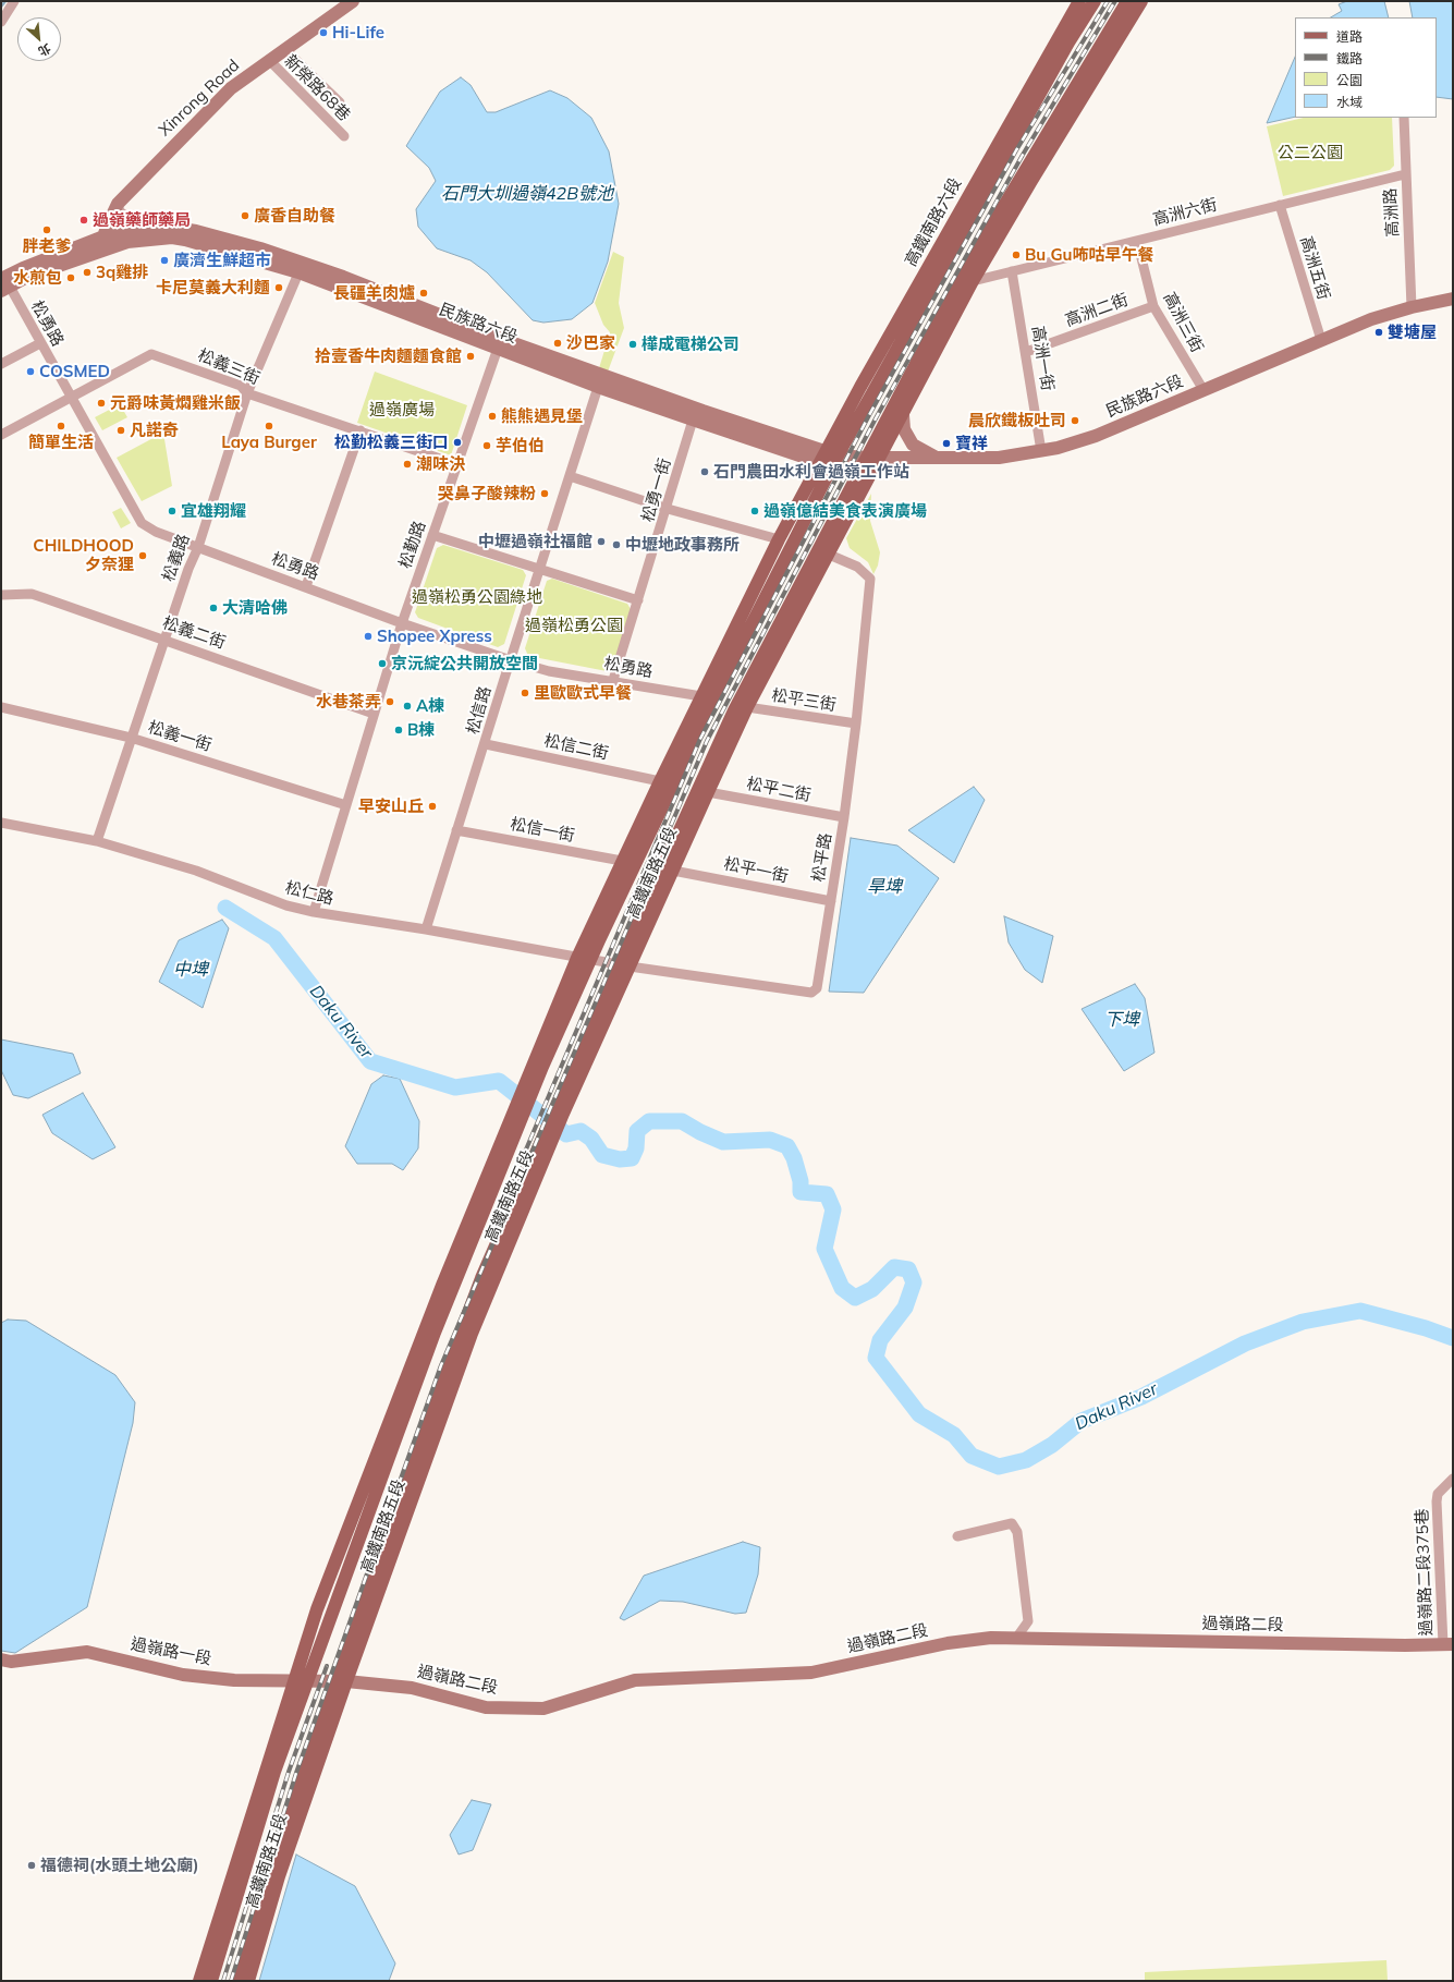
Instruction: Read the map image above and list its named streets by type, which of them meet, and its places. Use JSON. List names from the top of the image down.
{
  "streets": {
    "main road": ["高鐵南路六段", "高鐵南路五段"],
    "street": [
      "新榮路68巷",
      "Xinrong Road",
      "高洲六街",
      "高洲路",
      "高洲五街",
      "高洲二街",
      "高洲三街",
      "松勇路",
      "民族路六段",
      "高洲一街",
      "松義三街",
      "松勇一街",
      "松勤路",
      "松義路",
      "松義二街",
      "松平三街",
      "松信路",
      "松義一街",
      "松信二街",
      "松平二街",
      "松信一街",
      "松平路",
      "松平一街",
      "松仁路",
      "過嶺路二段375巷",
      "過嶺路二段",
      "過嶺路一段"
    ]
  },
  "crossings": [
    ["新榮路68巷", "Xinrong Road"],
    ["Xinrong Road", "民族路六段"],
    ["高洲六街", "高洲路"],
    ["高洲六街", "高洲五街"],
    ["高洲六街", "高洲三街"],
    ["高洲六街", "高洲一街"],
    ["高洲路", "民族路六段"],
    ["高鐵南路六段", "民族路六段"],
    ["高鐵南路六段", "高鐵南路五段"],
    ["高洲五街", "民族路六段"],
    ["高洲二街", "高洲三街"],
    ["高洲二街", "高洲一街"],
    ["高洲三街", "民族路六段"],
    ["松勇路", "民族路六段"],
    ["松勇路", "松義三街"],
    ["松勇路", "松勇一街"],
    ["松勇路", "松勤路"],
    ["松勇路", "松義路"],
    ["松勇路", "松信路"],
    ["松勇路", "高鐵南路五段"],
    ["民族路六段", "高洲一街"],
    ["民族路六段", "松勇一街"],
    ["民族路六段", "松勤路"],
    ["民族路六段", "松義路"],
    ["民族路六段", "松信路"],
    ["民族路六段", "高鐵南路五段"],
    ["松義三街", "松勤路"],
    ["松義三街", "松義路"],
    ["松勤路", "松義二街"],
    ["松勤路", "松義一街"],
    ["松勤路", "松仁路"],
    ["松義路", "松義二街"],
    ["松義路", "松義一街"],
    ["松義路", "松仁路"],
    ["松平三街", "松平路"],
    ["松平三街", "高鐵南路五段"],
    ["松信路", "松信二街"],
    ["松信路", "松信一街"],
    ["松信路", "松仁路"],
    ["松信二街", "高鐵南路五段"],
    ["松平二街", "松平路"],
    ["松平二街", "高鐵南路五段"],
    ["松信一街", "高鐵南路五段"],
    ["松平路", "松平一街"],
    ["松平路", "高鐵南路五段"],
    ["松平路", "松仁路"],
    ["松平一街", "高鐵南路五段"],
    ["高鐵南路五段", "松仁路"],
    ["高鐵南路五段", "過嶺路二段"],
    ["高鐵南路五段", "過嶺路一段"],
    ["過嶺路二段375巷", "過嶺路二段"],
    ["過嶺路二段", "過嶺路一段"]
  ],
  "water": [
    "石門大圳過嶺42B號池",
    "旱埤",
    "中埤",
    "下埤",
    "Daku River"
  ],
  "parks": [
    "公二公園",
    "過嶺廣場",
    "過嶺松勇公園綠地",
    "過嶺松勇公園"
  ],
  "places": [
    "Hi-Life",
    "廣香自助餐",
    "過嶺藥師藥局",
    "胖老爹",
    "Bu Gu咘咕早午餐",
    "廣濟生鮮超市",
    "3q雞排",
    "水煎包",
    "卡尼莫義大利麵",
    "長疆羊肉爐",
    "雙塘屋",
    "沙巴家",
    "樺成電梯公司",
    "拾壹香牛肉麵麵食館",
    "COSMED",
    "元爵味黃燜雞米飯",
    "熊熊遇見堡",
    "晨欣鐵板吐司",
    "簡單生活",
    "Laya Burger",
    "凡諾奇",
    "松勤松義三街口",
    "寶祥",
    "芋伯伯",
    "潮味決",
    "石門農田水利會過嶺工作站",
    "哭鼻子酸辣粉",
    "宜雄翔耀",
    "過嶺億結美食表演廣場",
    "中壢過嶺社福館",
    "中壢地政事務所",
    "CHILDHOOD 夕奈狸",
    "大清哈佛",
    "Shopee Xpress",
    "京沅綻公共開放空間",
    "里歐歐式早餐",
    "水巷茶弄",
    "A棟",
    "B棟",
    "早安山丘",
    "福德祠(水頭土地公廟)"
  ],
  "legend": [
    "道路",
    "鐵路",
    "公園",
    "水域"
  ],
  "north": "bottom right"
}
